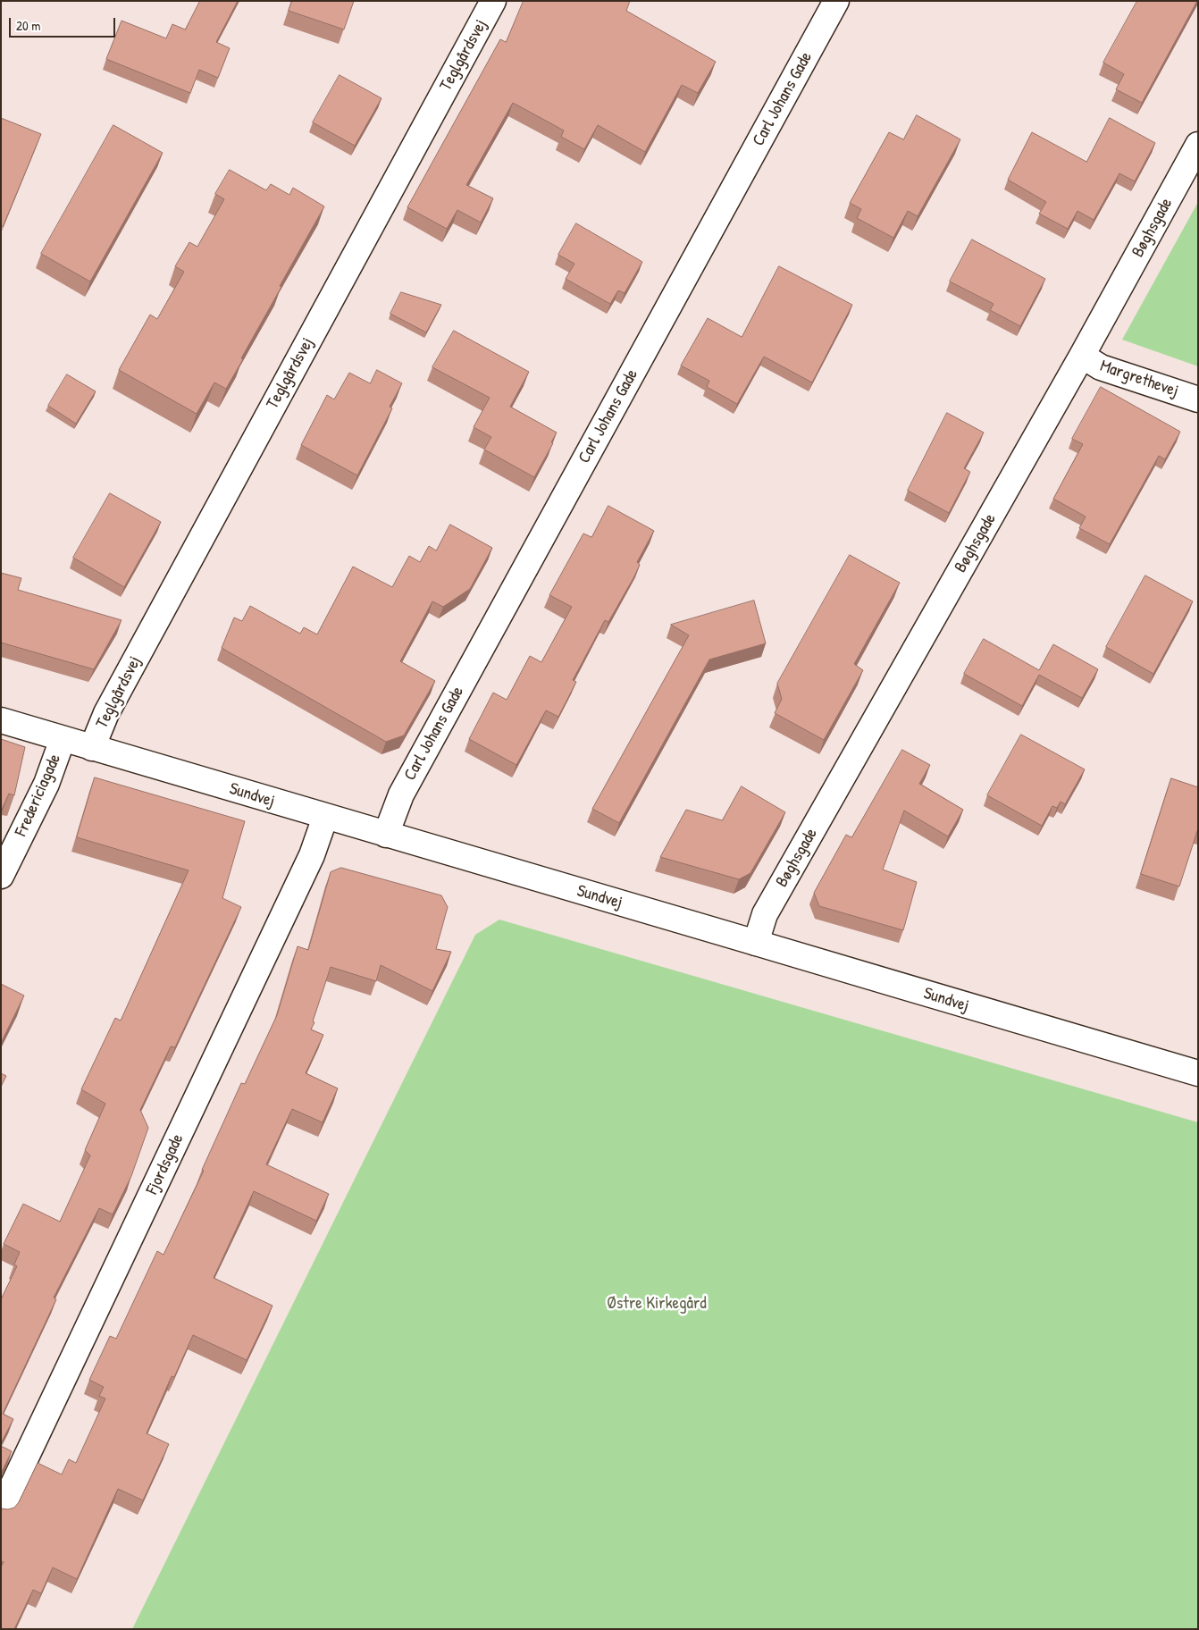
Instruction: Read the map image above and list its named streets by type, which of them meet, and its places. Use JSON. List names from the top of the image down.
{
  "streets": {
    "street": [
      "Teglgårdsvej",
      "Carl Johans Gade",
      "Bøghsgade",
      "Margrethevej",
      "Fredericiagade",
      "Sundvej",
      "Fjordsgade"
    ]
  },
  "crossings": [
    ["Teglgårdsvej", "Sundvej"],
    ["Carl Johans Gade", "Sundvej"],
    ["Bøghsgade", "Margrethevej"],
    ["Bøghsgade", "Sundvej"],
    ["Fredericiagade", "Sundvej"],
    ["Sundvej", "Fjordsgade"]
  ],
  "parks": ["Østre Kirkegård"],
  "scale_bar": "20 m"
}
